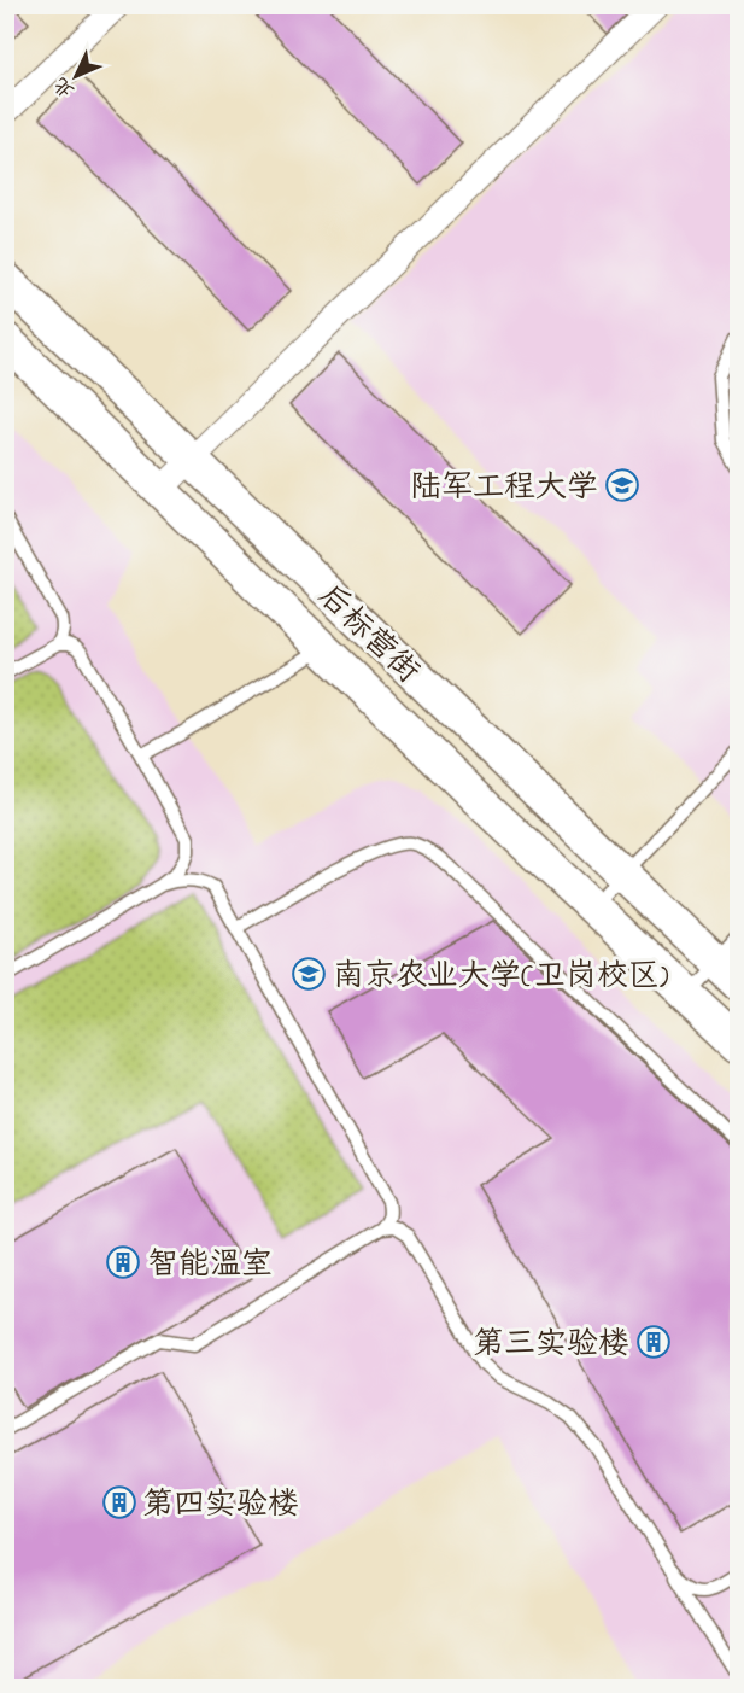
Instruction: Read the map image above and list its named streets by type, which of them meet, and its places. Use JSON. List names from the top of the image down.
{
  "streets": {
    "street": ["后标营街"]
  },
  "places": {
    "school or university": ["陆军工程大学", "南京农业大学(卫岗校区)"],
    "building": ["智能温室", "第三实验楼", "第四实验楼"]
  },
  "north": "bottom left"
}
